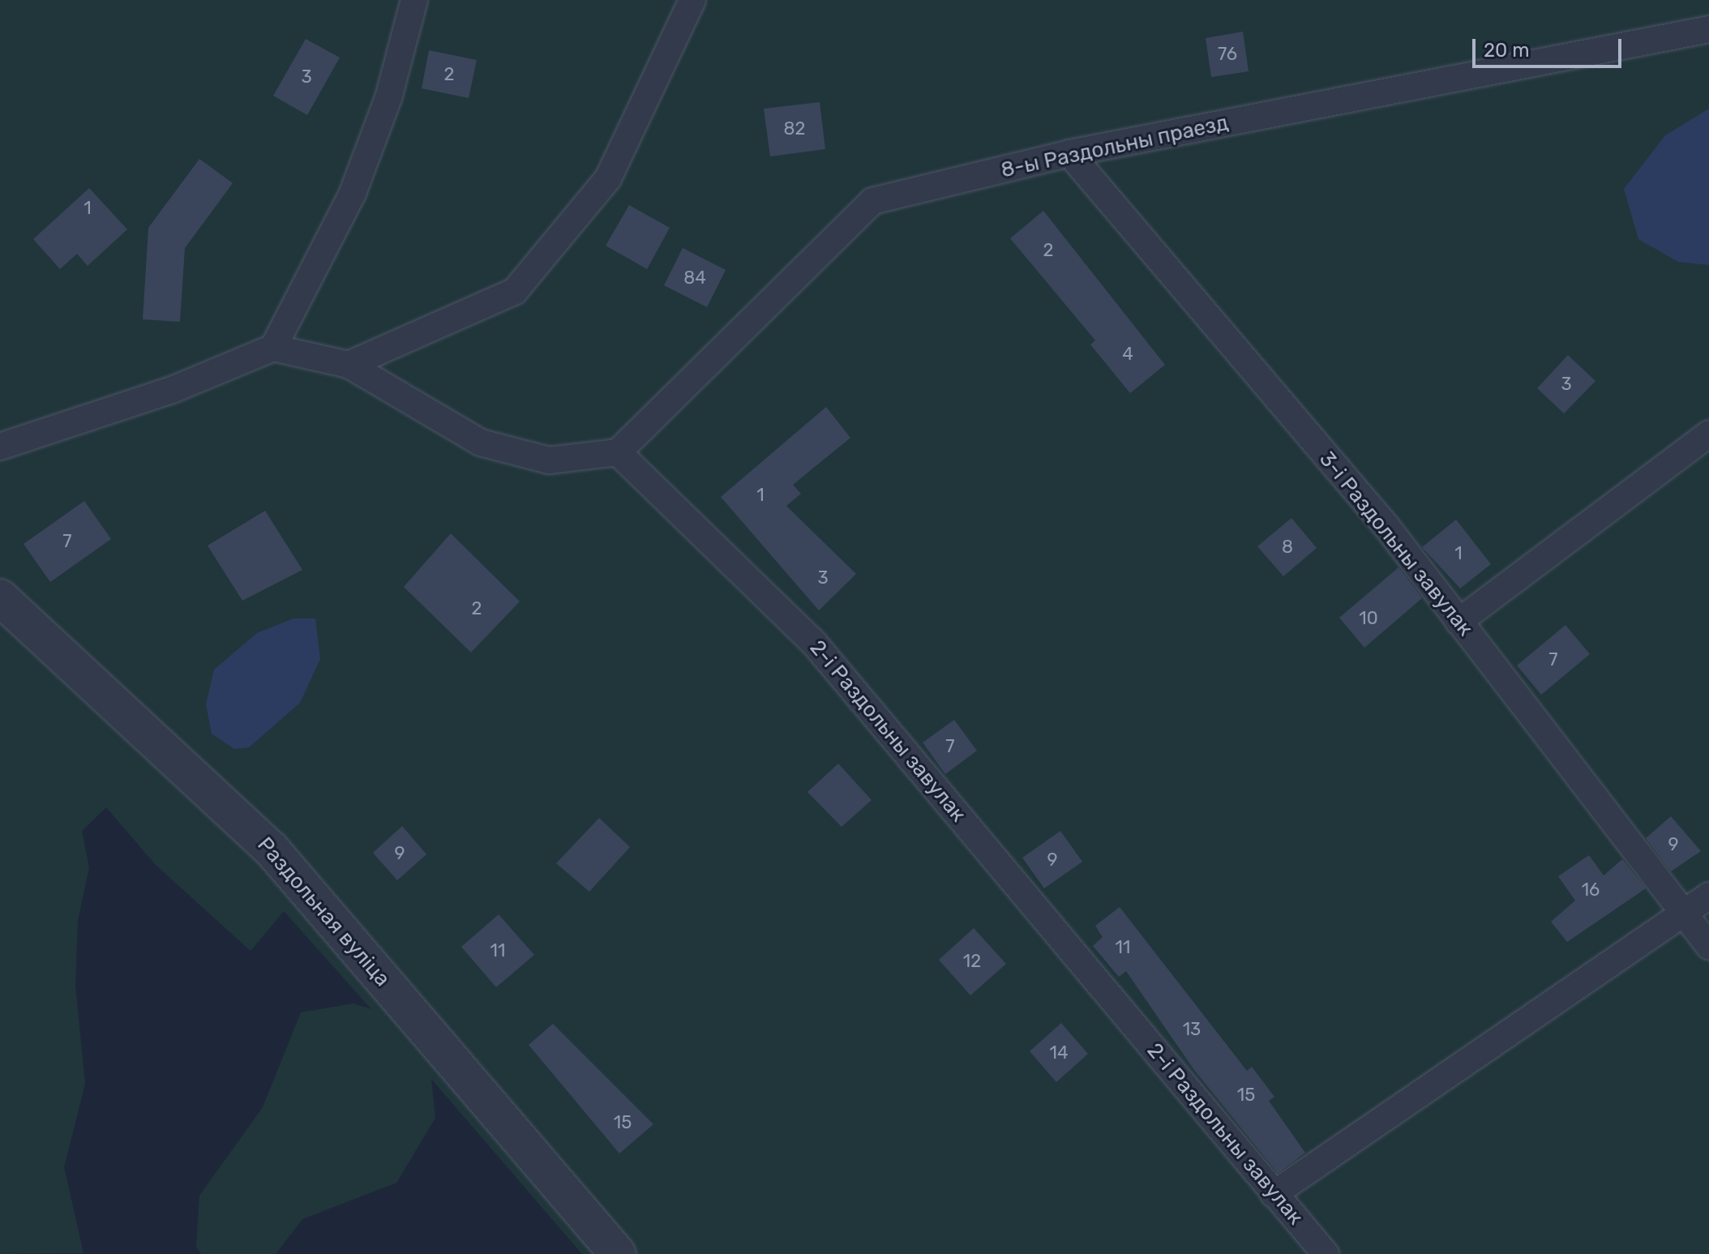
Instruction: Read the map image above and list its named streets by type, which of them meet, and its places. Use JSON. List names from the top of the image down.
{
  "streets": {
    "street": ["Раздольная вуліца"],
    "lane": ["8-ы Раздольны праезд", "3-і Раздольны завулак", "2-і Раздольны завулак"]
  },
  "crossings": [
    ["8-ы Раздольны праезд", "3-і Раздольны завулак"],
    ["8-ы Раздольны праезд", "2-і Раздольны завулак"]
  ],
  "house_numbers": [
    "76",
    "2",
    "3",
    "82",
    "1",
    "2",
    "84",
    "4",
    "3",
    "1",
    "7",
    "8",
    "1",
    "3",
    "2",
    "10",
    "7",
    "7",
    "9",
    "9",
    "9",
    "16",
    "11",
    "11",
    "12",
    "13",
    "14",
    "15",
    "15"
  ],
  "scale_bar": "20 m"
}
